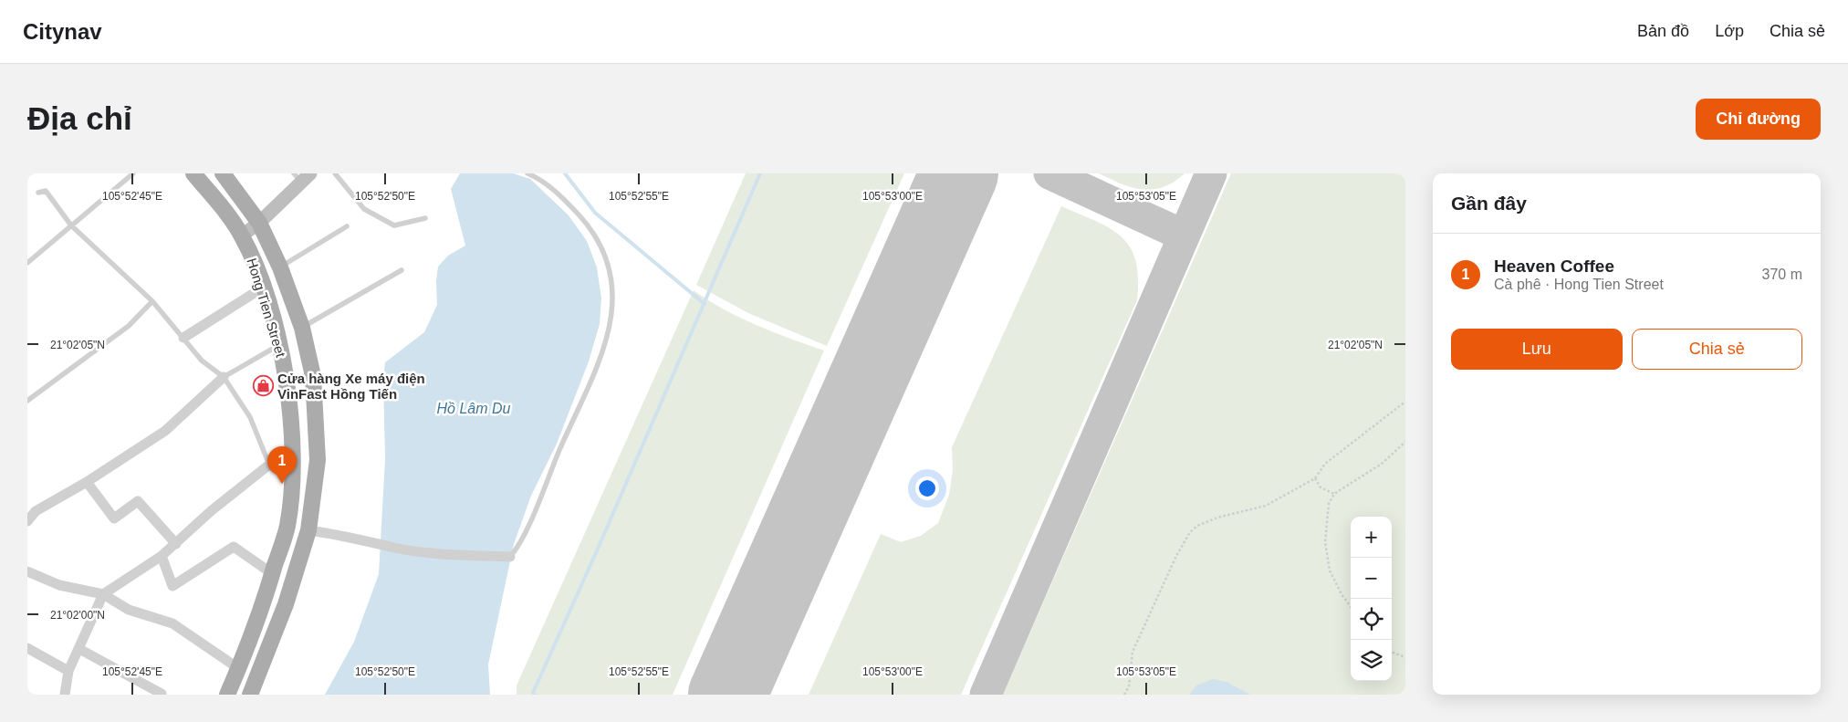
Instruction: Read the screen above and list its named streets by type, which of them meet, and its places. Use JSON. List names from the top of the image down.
{
  "streets": {
    "main road": ["Hong Tien Street"]
  },
  "water": ["Hồ Lâm Du"],
  "places": {
    "shop": ["Cửa hàng Xe máy điện VinFast Hồng Tiến"]
  },
  "page": {
    "header": "Citynav",
    "nav": ["Bản đồ", "Lớp", "Chia sẻ"],
    "buttons": [
      "Chỉ đường",
      ["Lưu", "Chia sẻ"]
    ],
    "title": "Địa chỉ",
    "heading": "Gần đây",
    "list": [
      {
        "mark": "1",
        "name": "Heaven Coffee",
        "note": "Cà phê · Hong Tien Street",
        "value": "370 m"
      }
    ],
    "pins": "1",
    "map_buttons": ["+", "−"]
  },
  "coordinates": [
    "105°52'45\"E",
    "105°52'50\"E",
    "105°52'55\"E",
    "105°53'00\"E",
    "105°53'05\"E",
    "21°02'05\"N",
    "21°02'00\"N"
  ]
}
